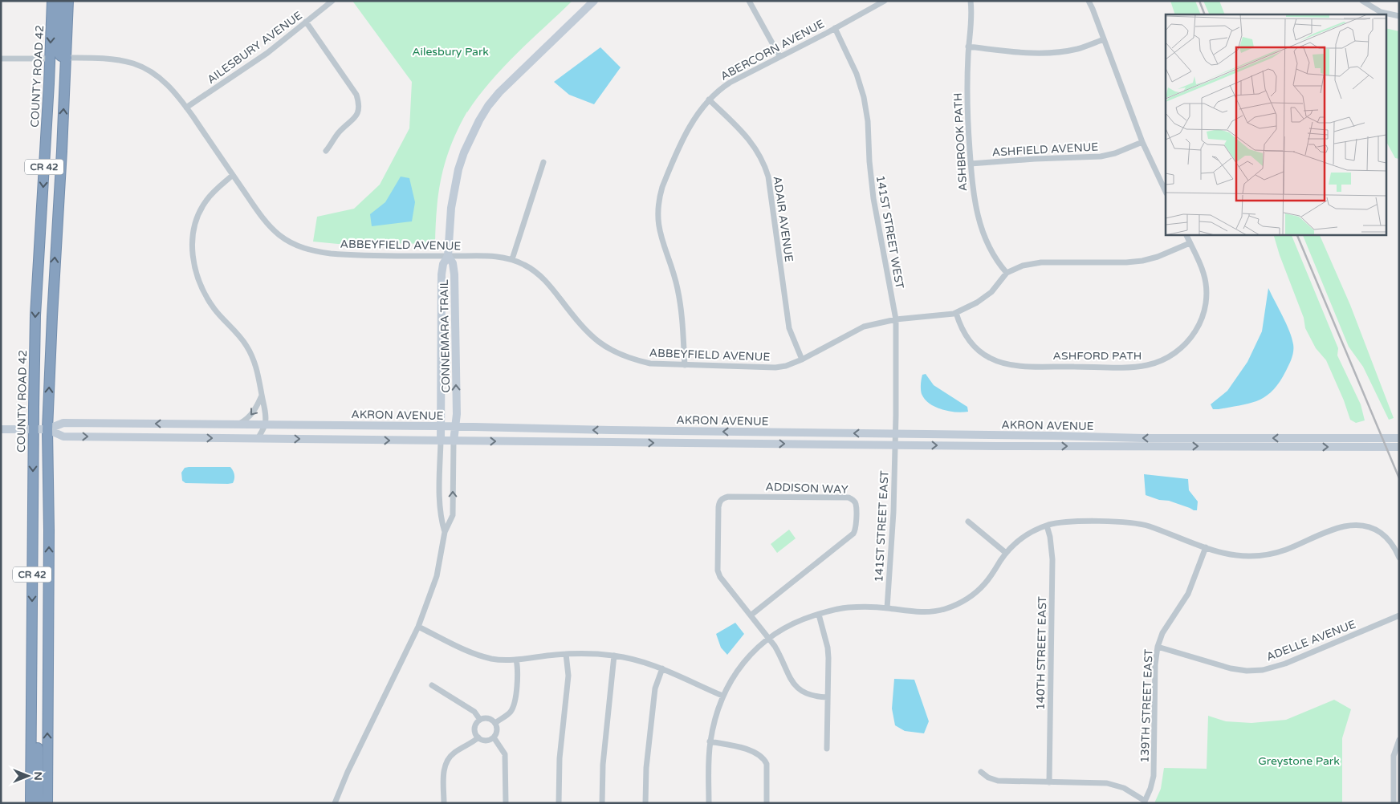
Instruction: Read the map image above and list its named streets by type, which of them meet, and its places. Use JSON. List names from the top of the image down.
{
  "streets": {
    "highway": ["COUNTY ROAD 42", "CR 42"],
    "street": [
      "AILESBURY AVENUE",
      "ABERCORN AVENUE",
      "ASHBROOK PATH",
      "ASHFIELD AVENUE",
      "ADAIR AVENUE",
      "141ST STREET WEST",
      "ABBEYFIELD AVENUE",
      "CONNEMARA TRAIL",
      "ASHFORD PATH",
      "AKRON AVENUE",
      "ADDISON WAY",
      "141ST STREET EAST",
      "ADELLE AVENUE",
      "140TH STREET EAST",
      "139TH STREET EAST"
    ]
  },
  "crossings": [
    ["AILESBURY AVENUE", "ABBEYFIELD AVENUE"],
    ["ABERCORN AVENUE", "ADAIR AVENUE"],
    ["ABERCORN AVENUE", "141ST STREET WEST"],
    ["ABERCORN AVENUE", "ABBEYFIELD AVENUE"],
    ["COUNTY ROAD 42", "AKRON AVENUE"],
    ["ASHBROOK PATH", "ASHFIELD AVENUE"],
    ["ASHBROOK PATH", "ABBEYFIELD AVENUE"],
    ["CR 42", "ABBEYFIELD AVENUE"],
    ["CR 42", "AKRON AVENUE"],
    ["ADAIR AVENUE", "ABBEYFIELD AVENUE"],
    ["141ST STREET WEST", "ABBEYFIELD AVENUE"],
    ["141ST STREET WEST", "AKRON AVENUE"],
    ["141ST STREET WEST", "141ST STREET EAST"],
    ["ABBEYFIELD AVENUE", "CONNEMARA TRAIL"],
    ["ABBEYFIELD AVENUE", "ASHFORD PATH"],
    ["CONNEMARA TRAIL", "AKRON AVENUE"],
    ["AKRON AVENUE", "141ST STREET EAST"],
    ["ADELLE AVENUE", "139TH STREET EAST"]
  ],
  "parks": ["Ailesbury Park", "Greystone Park"],
  "north": "right"
}
